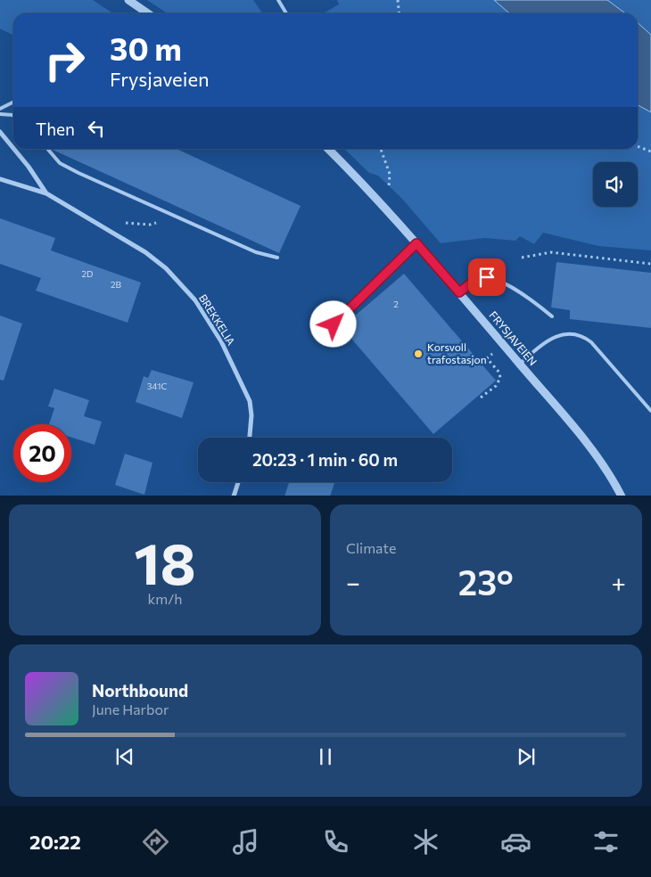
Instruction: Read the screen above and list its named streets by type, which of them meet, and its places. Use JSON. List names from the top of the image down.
{
  "streets": {
    "street": ["BREKKELIA", "FRYSJAVEIEN"]
  },
  "places": ["Korsvoll trafostasjon"],
  "house_numbers": [
    "2D",
    "2B",
    "2",
    "341C"
  ],
  "page": {
    "turn": ["30 m", "Frysjaveien"],
    "then": "Then",
    "limit": "20",
    "trip": "20:23 · 1 min · 60 m",
    "tile": [
      ["18", "km/h"],
      "Climate"
    ],
    "heat": ["−", "23°", "+"],
    "song": ["Northbound", "June Harbor"],
    "tabs": "20:22"
  }
}
